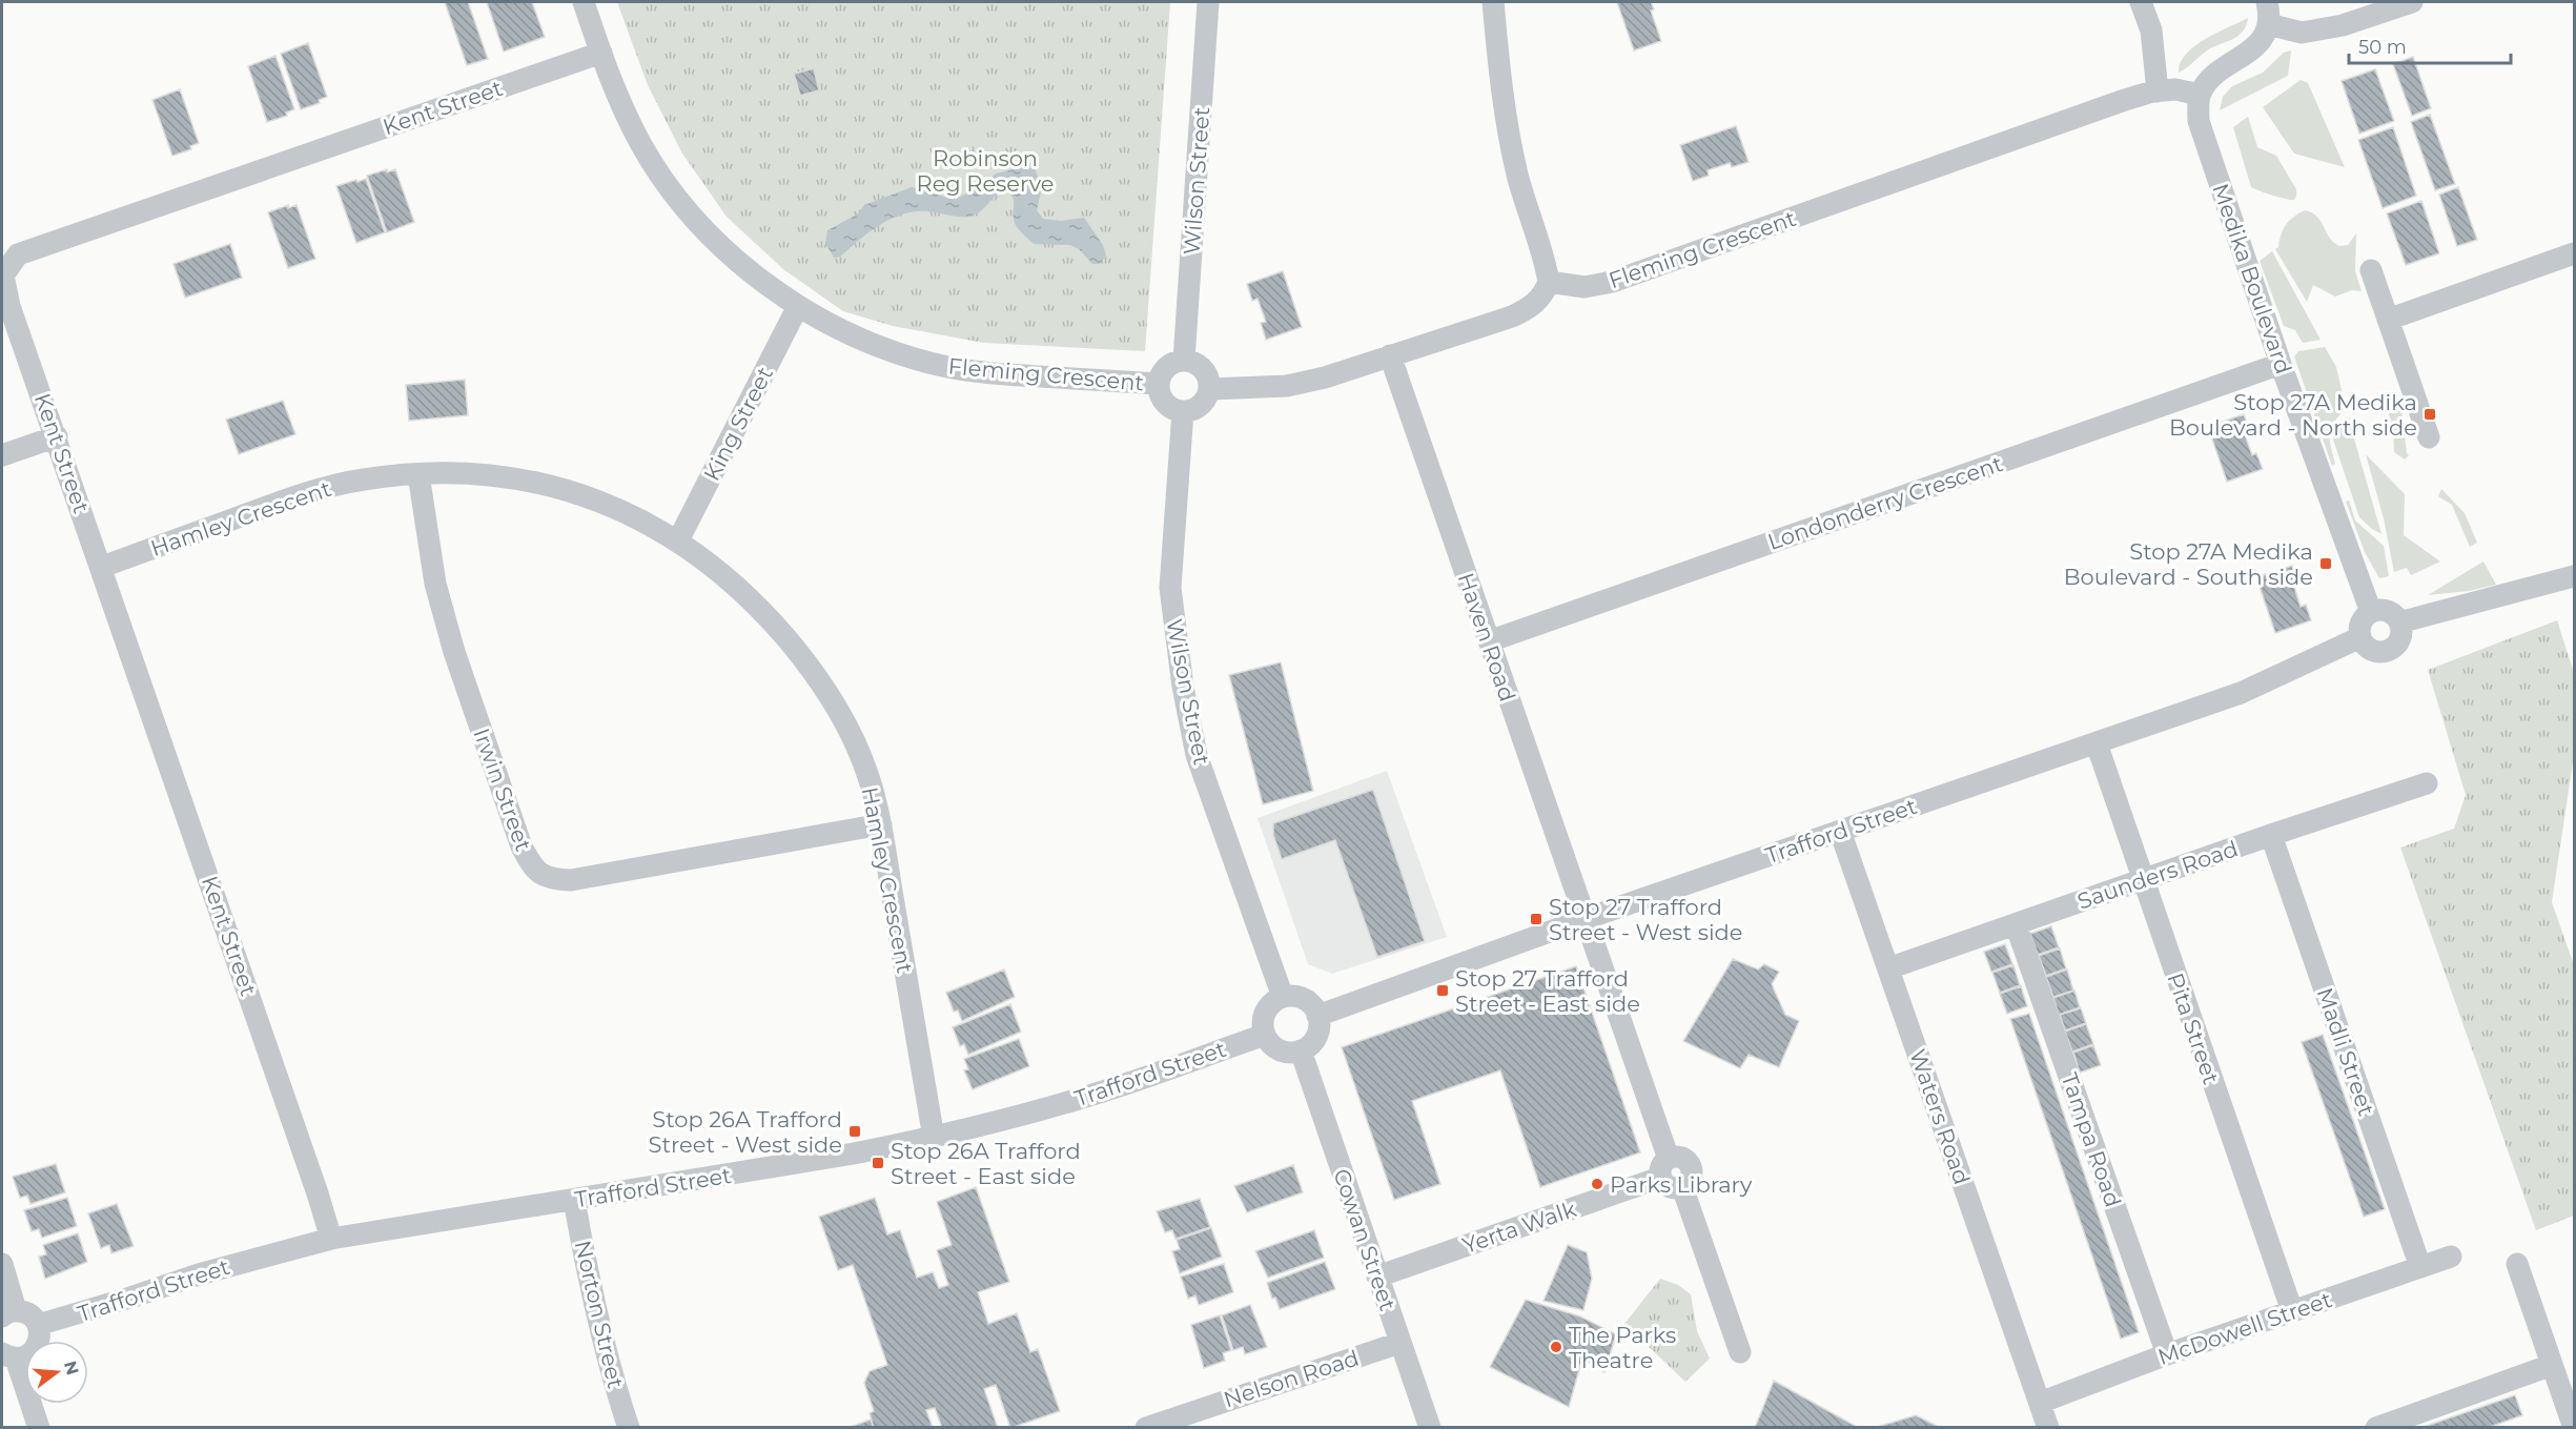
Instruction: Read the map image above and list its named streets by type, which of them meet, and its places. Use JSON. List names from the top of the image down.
{
  "streets": {
    "street": [
      "Kent Street",
      "Wilson Street",
      "Fleming Crescent",
      "Medika Boulevard",
      "King Street",
      "Londonderry Crescent",
      "Hamley Crescent",
      "Haven Road",
      "Irwin Street",
      "Trafford Street",
      "Saunders Road",
      "Pita Street",
      "Madli Street",
      "Waters Road",
      "Tampa Road",
      "Yerta Walk",
      "Cowan Street",
      "Norton Street",
      "McDowell Street",
      "Nelson Road"
    ]
  },
  "crossings": [
    ["Kent Street", "Fleming Crescent"],
    ["Kent Street", "Hamley Crescent"],
    ["Kent Street", "Trafford Street"],
    ["Wilson Street", "Fleming Crescent"],
    ["Wilson Street", "Trafford Street"],
    ["Wilson Street", "Cowan Street"],
    ["Fleming Crescent", "Medika Boulevard"],
    ["Fleming Crescent", "King Street"],
    ["Medika Boulevard", "Londonderry Crescent"],
    ["Medika Boulevard", "Trafford Street"],
    ["King Street", "Hamley Crescent"],
    ["Londonderry Crescent", "Haven Road"],
    ["Hamley Crescent", "Irwin Street"],
    ["Hamley Crescent", "Trafford Street"],
    ["Haven Road", "Trafford Street"],
    ["Haven Road", "Yerta Walk"],
    ["Trafford Street", "Pita Street"],
    ["Trafford Street", "Waters Road"],
    ["Trafford Street", "Cowan Street"],
    ["Trafford Street", "Norton Street"],
    ["Saunders Road", "Pita Street"],
    ["Saunders Road", "Madli Street"],
    ["Saunders Road", "Waters Road"],
    ["Saunders Road", "Tampa Road"],
    ["Pita Street", "McDowell Street"],
    ["Madli Street", "McDowell Street"],
    ["Waters Road", "McDowell Street"],
    ["Tampa Road", "McDowell Street"],
    ["Yerta Walk", "Cowan Street"],
    ["Cowan Street", "Nelson Road"]
  ],
  "parks": ["Robinson Reg Reserve"],
  "places": {
    "transit": [
      "Stop 27A Medika Boulevard - North side",
      "Stop 27A Medika Boulevard - South side",
      "Stop 27 Trafford Street - West side",
      "Stop 27 Trafford Street - East side",
      "Stop 26A Trafford Street - West side",
      "Stop 26A Trafford Street - East side"
    ],
    "other": ["Parks Library", "The Parks Theatre"]
  },
  "scale_bar": "50 m",
  "north": "right"
}
